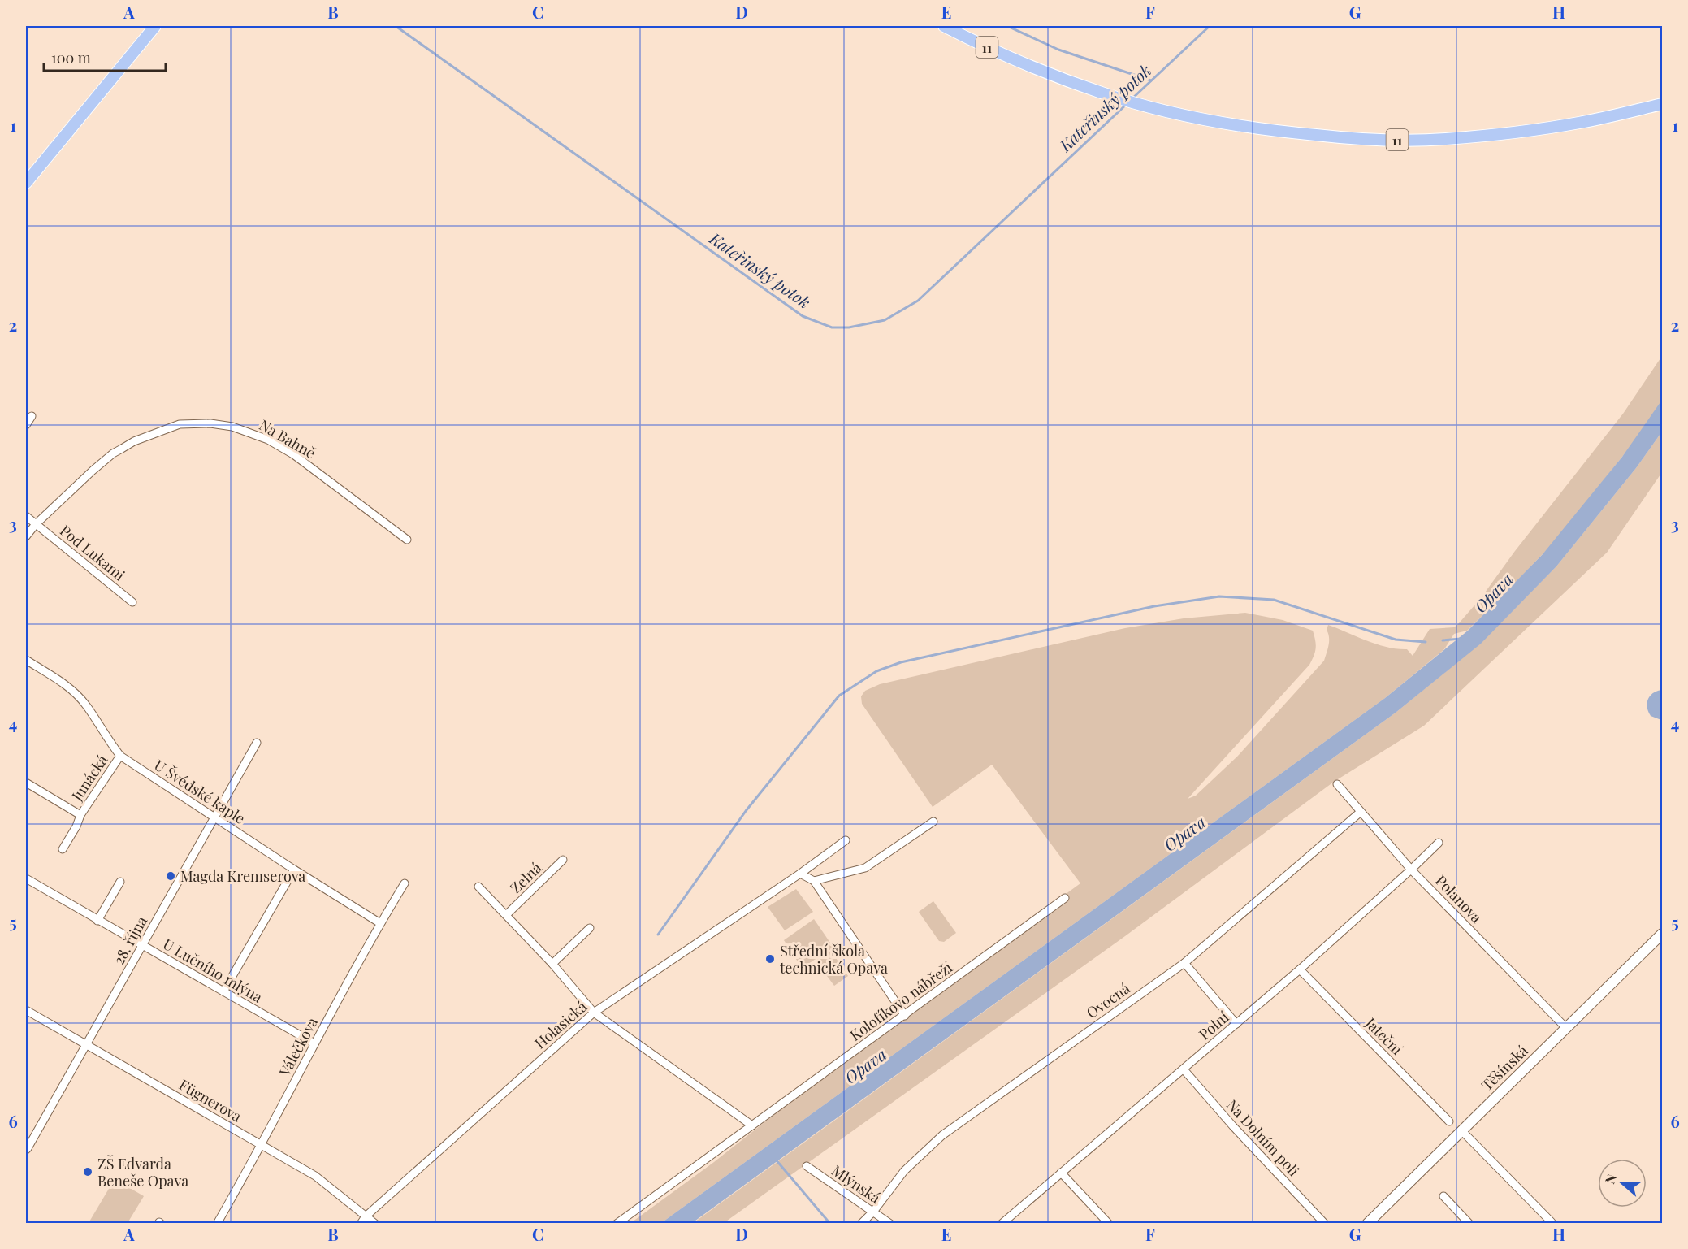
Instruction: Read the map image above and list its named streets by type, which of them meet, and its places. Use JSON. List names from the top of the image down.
{
  "streets": {
    "main road": ["11"],
    "street": [
      "Na Bahně",
      "Pod Lukami",
      "Junácká",
      "U Švédské kaple",
      "Zelná",
      "Polanova",
      "28. října",
      "U Lučního mlýna",
      "Ovocná",
      "Kolofíkovo nábřeží",
      "Holasická",
      "Polní",
      "Jateční",
      "Válečkova",
      "Těšínská",
      "Fügnerova",
      "Na Dolním poli",
      "Mlýnská"
    ]
  },
  "crossings": [
    ["Na Bahně", "Pod Lukami"],
    ["Junácká", "U Švédské kaple"],
    ["U Švédské kaple", "28. října"],
    ["U Švédské kaple", "Válečkova"],
    ["Zelná", "Holasická"],
    ["Polanova", "Ovocná"],
    ["Polanova", "Polní"],
    ["Polanova", "Těšínská"],
    ["28. října", "U Lučního mlýna"],
    ["28. října", "Fügnerova"],
    ["U Lučního mlýna", "Válečkova"],
    ["Ovocná", "Mlýnská"],
    ["Holasická", "Fügnerova"],
    ["Polní", "Jateční"],
    ["Polní", "Na Dolním poli"],
    ["Válečkova", "Fügnerova"]
  ],
  "water": ["Kateřinský potok", "Opava"],
  "places": ["Magda Kremserova", "Střední škola technická Opava", "ZŠ Edvarda Beneše Opava"],
  "scale_bar": "100 m",
  "north": "left",
  "grid": {
    "columns": [
      "A",
      "B",
      "C",
      "D",
      "E",
      "F",
      "G",
      "H"
    ],
    "rows": [
      "1",
      "2",
      "3",
      "4",
      "5",
      "6"
    ]
  }
}
